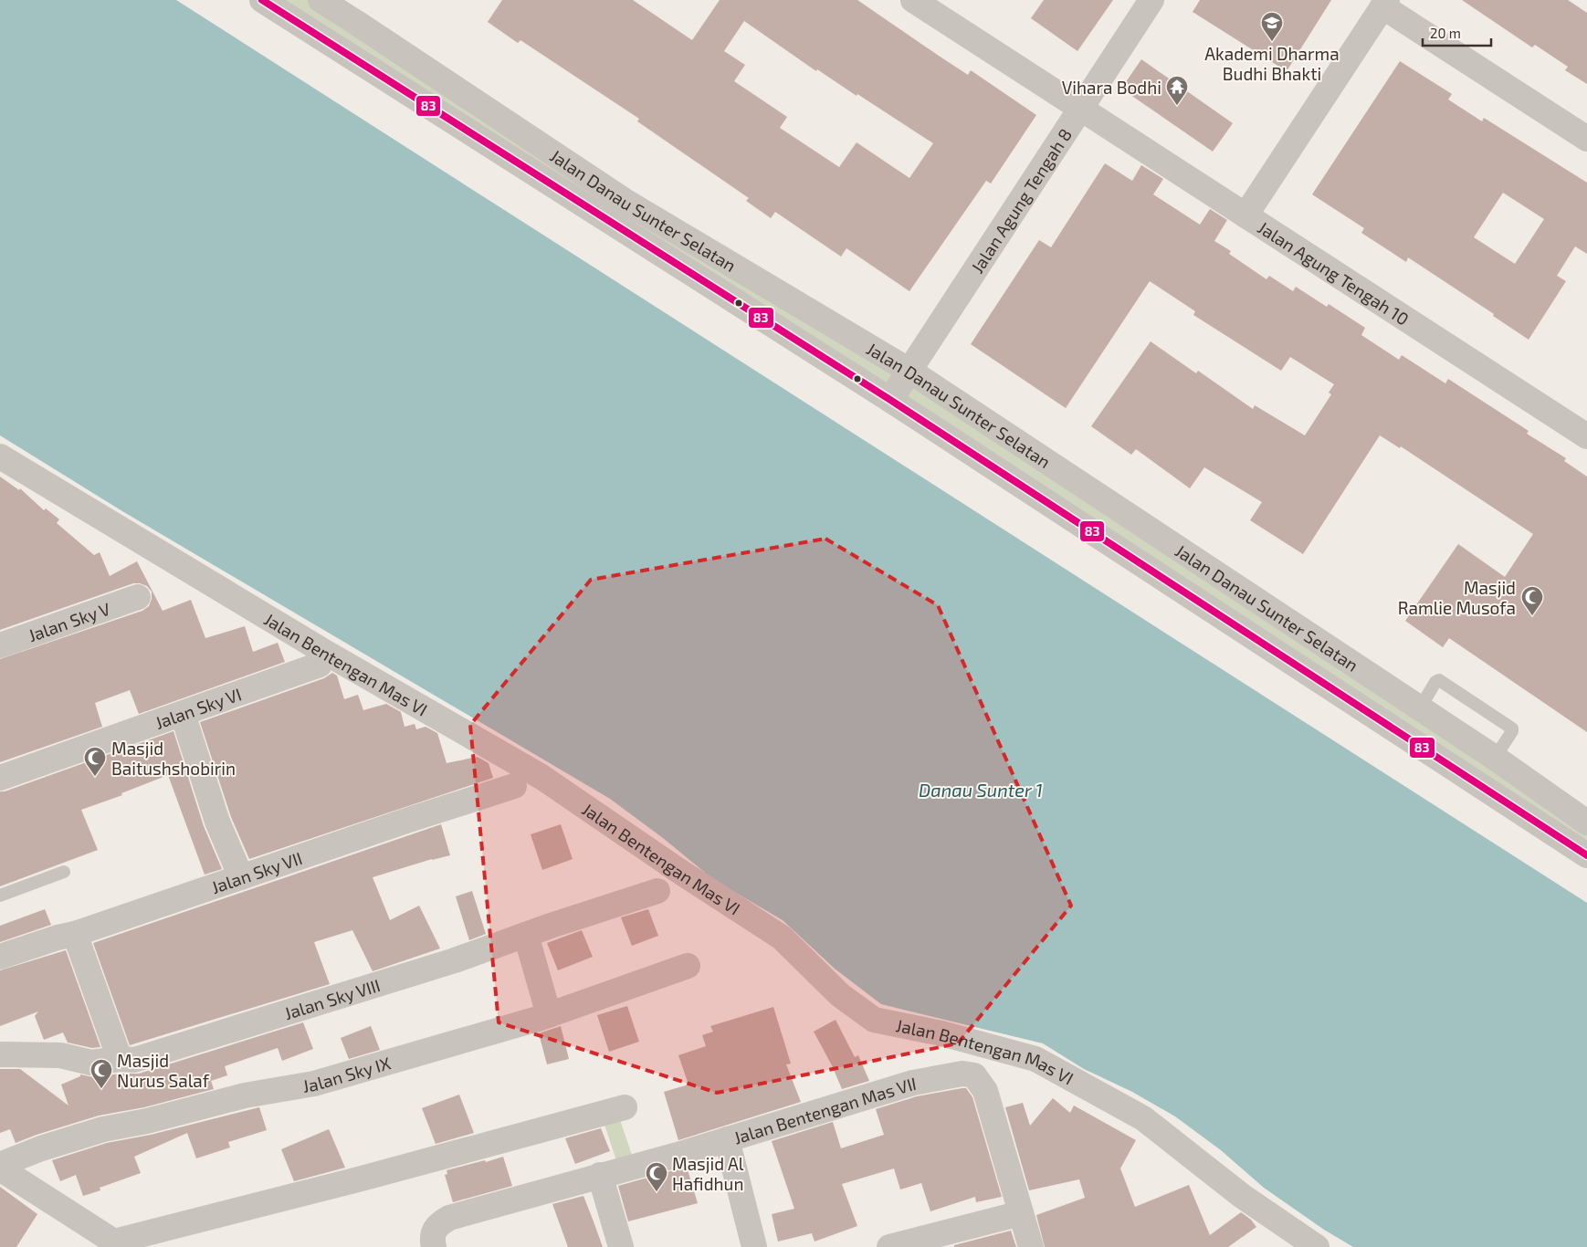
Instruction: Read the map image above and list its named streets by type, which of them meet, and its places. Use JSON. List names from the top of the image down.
{
  "streets": {
    "street": [
      "Jalan Agung Tengah 8",
      "Jalan Danau Sunter Selatan",
      "Jalan Agung Tengah 10",
      "Jalan Sky V",
      "Jalan Bentengan Mas VI",
      "Jalan Sky VI",
      "Jalan Sky VII",
      "Jalan Sky VIII",
      "Jalan Sky IX",
      "Jalan Bentengan Mas VII"
    ]
  },
  "crossings": [
    ["Jalan Agung Tengah 8", "Jalan Danau Sunter Selatan"],
    ["Jalan Agung Tengah 8", "Jalan Agung Tengah 10"],
    ["Jalan Bentengan Mas VI", "Jalan Bentengan Mas VII"]
  ],
  "water": ["Danau Sunter 1"],
  "places": {
    "school or university": ["Akademi Dharma Budhi Bhakti"],
    "temple": ["Vihara Bodhi"],
    "mosque": [
      "Masjid Ramlie Musofa",
      "Masjid Baitushshobirin",
      "Masjid Nurus Salaf",
      "Masjid Al Hafidhun"
    ]
  },
  "lines": ["transit line 83"],
  "scale_bar": "20 m"
}
